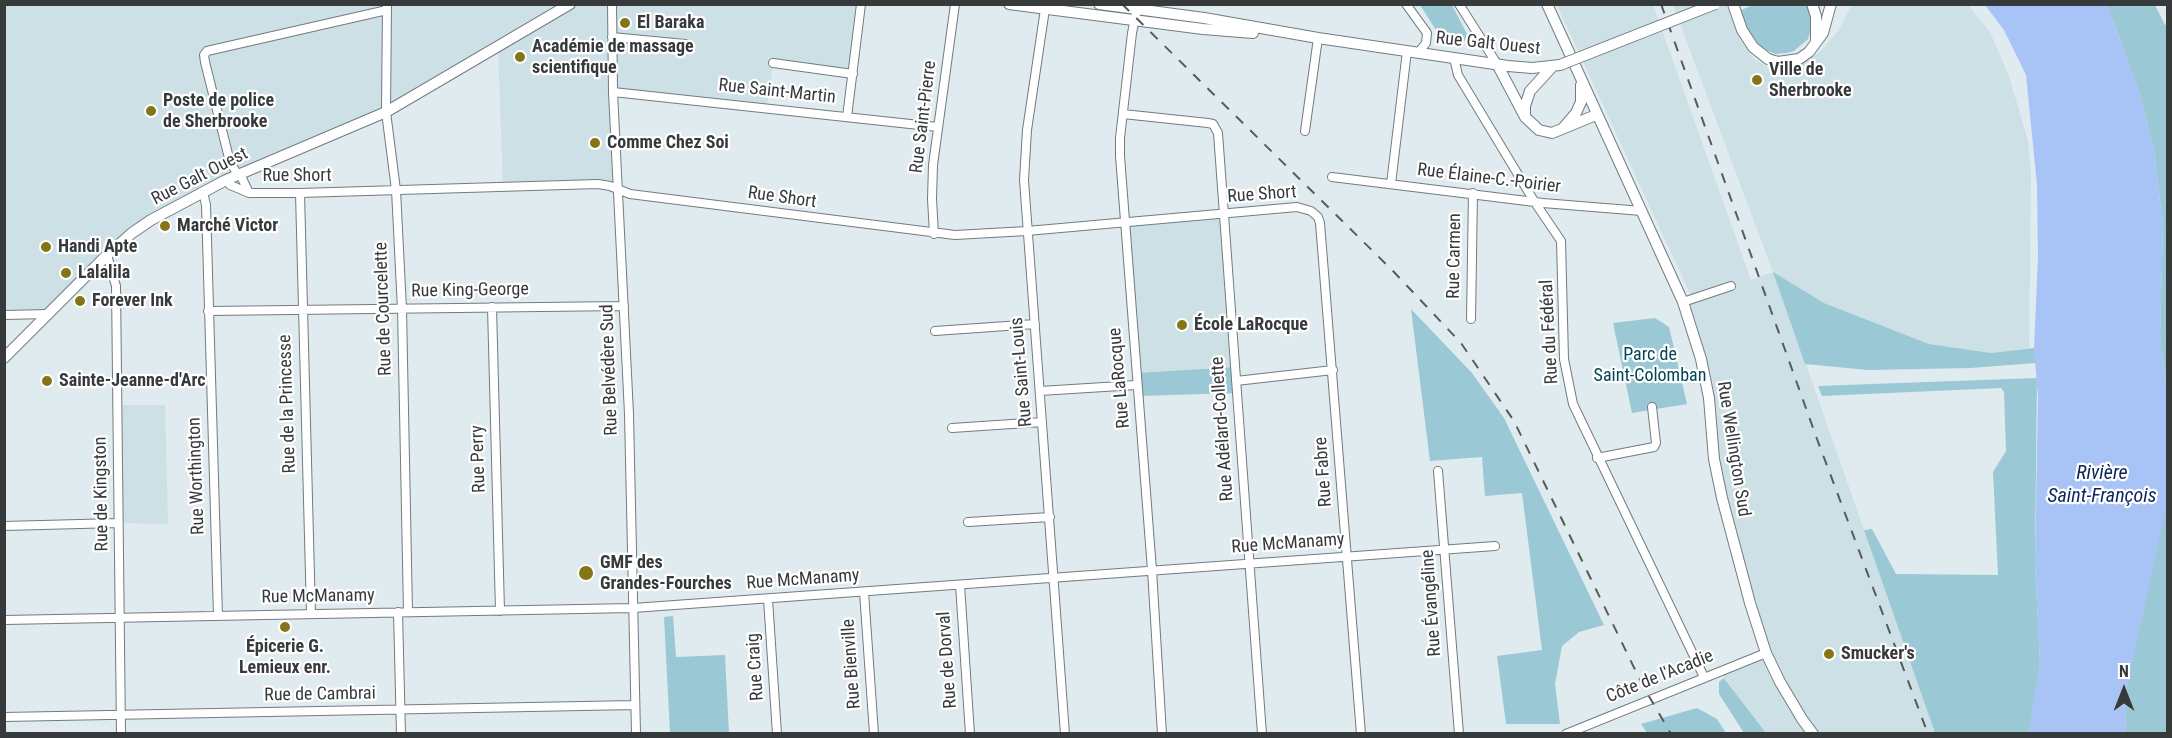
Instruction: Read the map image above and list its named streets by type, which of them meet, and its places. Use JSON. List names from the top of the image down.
{
  "streets": {
    "main road": ["Rue Galt Ouest", "Rue Wellington Sud"],
    "street": [
      "Rue Saint-Martin",
      "Rue Saint-Pierre",
      "Rue Short",
      "Rue Élaine-C.-Poirier",
      "Rue Carmen",
      "Rue King-George",
      "Rue de Courcelette",
      "Rue du Fédéral",
      "Rue Belvédère Sud",
      "Rue Saint-Louis",
      "Rue LaRocque",
      "Rue de la Princesse",
      "Rue Adélard-Collette",
      "Rue Perry",
      "Rue Fabre",
      "Rue Worthington",
      "Rue de Kingston",
      "Rue McManamy",
      "Rue Évangéline",
      "Rue de Dorval",
      "Rue Bienville",
      "Rue Craig",
      "Côte de l'Acadie",
      "Rue de Cambrai"
    ]
  },
  "crossings": [
    ["Rue Galt Ouest", "Rue Short"],
    ["Rue Galt Ouest", "Rue de Courcelette"],
    ["Rue Galt Ouest", "Rue du Fédéral"],
    ["Rue Galt Ouest", "Rue Saint-Louis"],
    ["Rue Galt Ouest", "Rue LaRocque"],
    ["Rue Galt Ouest", "Rue Worthington"],
    ["Rue Galt Ouest", "Rue de Kingston"],
    ["Rue Saint-Martin", "Rue Saint-Pierre"],
    ["Rue Saint-Martin", "Rue Belvédère Sud"],
    ["Rue Saint-Pierre", "Rue Short"],
    ["Rue Short", "Rue de Courcelette"],
    ["Rue Short", "Rue Belvédère Sud"],
    ["Rue Short", "Rue Saint-Louis"],
    ["Rue Short", "Rue LaRocque"],
    ["Rue Short", "Rue de la Princesse"],
    ["Rue Short", "Rue Adélard-Collette"],
    ["Rue Short", "Rue Fabre"],
    ["Rue Élaine-C.-Poirier", "Rue Carmen"],
    ["Rue Élaine-C.-Poirier", "Rue du Fédéral"],
    ["Rue Élaine-C.-Poirier", "Rue Wellington Sud"],
    ["Rue King-George", "Rue de Courcelette"],
    ["Rue King-George", "Rue Belvédère Sud"],
    ["Rue King-George", "Rue de la Princesse"],
    ["Rue King-George", "Rue Perry"],
    ["Rue King-George", "Rue Worthington"],
    ["Rue de Courcelette", "Rue McManamy"],
    ["Rue du Fédéral", "Côte de l'Acadie"],
    ["Rue Belvédère Sud", "Rue McManamy"],
    ["Rue Belvédère Sud", "Rue de Cambrai"],
    ["Rue Saint-Louis", "Rue McManamy"],
    ["Rue LaRocque", "Rue Adélard-Collette"],
    ["Rue LaRocque", "Rue McManamy"],
    ["Rue de la Princesse", "Rue McManamy"],
    ["Rue Adélard-Collette", "Rue McManamy"],
    ["Rue Wellington Sud", "Côte de l'Acadie"],
    ["Rue Perry", "Rue McManamy"],
    ["Rue Fabre", "Rue McManamy"],
    ["Rue Worthington", "Rue McManamy"],
    ["Rue de Kingston", "Rue McManamy"],
    ["Rue de Kingston", "Rue de Cambrai"],
    ["Rue McManamy", "Rue Évangéline"],
    ["Rue McManamy", "Rue de Dorval"],
    ["Rue McManamy", "Rue Bienville"],
    ["Rue McManamy", "Rue Craig"]
  ],
  "water": ["Rivière Saint-François"],
  "parks": ["Parc de Saint-Colomban"],
  "places": [
    "El Baraka",
    "Académie de massage scientifique",
    "Ville de Sherbrooke",
    "Poste de police de Sherbrooke",
    "Comme Chez Soi",
    "Marché Victor",
    "Handi Apte",
    "Lalalila",
    "Forever Ink",
    "École LaRocque",
    "Sainte-Jeanne-d'Arc",
    "GMF des Grandes-Fourches",
    "Épicerie G. Lemieux enr.",
    "Smucker's"
  ],
  "north": "top"
}
